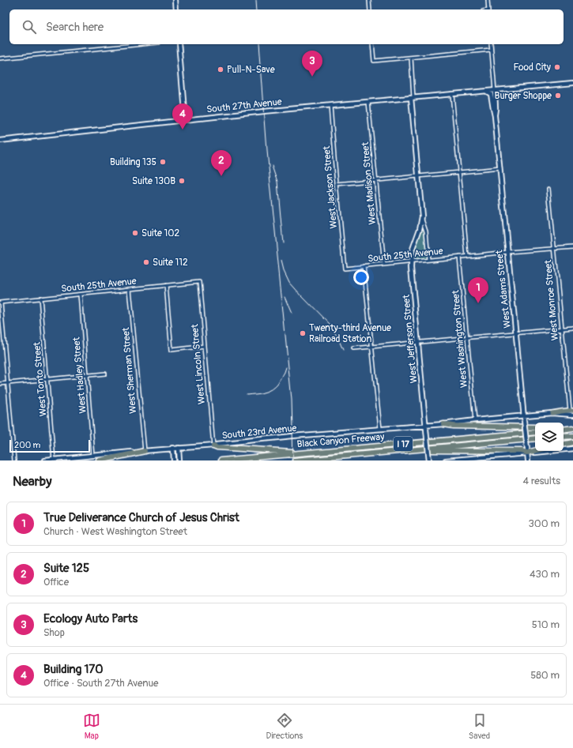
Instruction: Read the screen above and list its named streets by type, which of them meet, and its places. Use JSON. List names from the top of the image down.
{
  "streets": {
    "highway": ["Black Canyon Freeway", "I 17"],
    "main road": [
      "South 27th Avenue",
      "West Adams Street",
      "West Jefferson Street",
      "South 23rd Avenue"
    ],
    "street": [
      "West Madison Street",
      "West Jackson Street",
      "South 25th Avenue",
      "West Monroe Street",
      "West Washington Street",
      "West Lincoln Street",
      "West Sherman Street",
      "West Hadley Street",
      "West Tonto Street"
    ]
  },
  "crossings": [
    ["South 27th Avenue", "West Madison Street"],
    ["South 27th Avenue", "West Jackson Street"],
    ["South 27th Avenue", "West Adams Street"],
    ["South 27th Avenue", "West Jefferson Street"],
    ["West Madison Street", "South 25th Avenue"],
    ["West Jackson Street", "South 25th Avenue"],
    ["South 25th Avenue", "West Adams Street"],
    ["South 25th Avenue", "West Monroe Street"],
    ["South 25th Avenue", "West Jefferson Street"],
    ["South 25th Avenue", "West Washington Street"],
    ["South 25th Avenue", "West Lincoln Street"],
    ["South 25th Avenue", "West Sherman Street"],
    ["South 25th Avenue", "West Hadley Street"],
    ["South 25th Avenue", "West Tonto Street"],
    ["West Adams Street", "South 23rd Avenue"],
    ["West Jefferson Street", "South 23rd Avenue"],
    ["West Washington Street", "South 23rd Avenue"],
    ["West Lincoln Street", "South 23rd Avenue"],
    ["West Sherman Street", "South 23rd Avenue"],
    ["West Hadley Street", "South 23rd Avenue"],
    ["West Tonto Street", "South 23rd Avenue"]
  ],
  "places": [
    "Food City",
    "Pull-N-Save",
    "Burger Shoppe",
    "Building 135",
    "Suite 130B",
    "Suite 102",
    "Suite 112",
    "Twenty-third Avenue Railroad Station"
  ],
  "scale_bar": "200 m",
  "page": {
    "search": "Search here",
    "pins": [
      "3",
      "4",
      "2",
      "1"
    ],
    "scale": "200 m",
    "heading": ["Nearby", "4 results"],
    "list": [
      {
        "mark": "1",
        "name": "True Deliverance Church of Jesus Christ",
        "note": "Church · West Washington Street",
        "value": "300 m"
      },
      {
        "mark": "2",
        "name": "Suite 125",
        "note": "Office",
        "value": "430 m"
      },
      {
        "mark": "3",
        "name": "Ecology Auto Parts",
        "note": "Shop",
        "value": "510 m"
      },
      {
        "mark": "4",
        "name": "Building 170",
        "note": "Office · South 27th Avenue",
        "value": "580 m"
      }
    ],
    "nav": ["Map", "Directions", "Saved"]
  }
}
